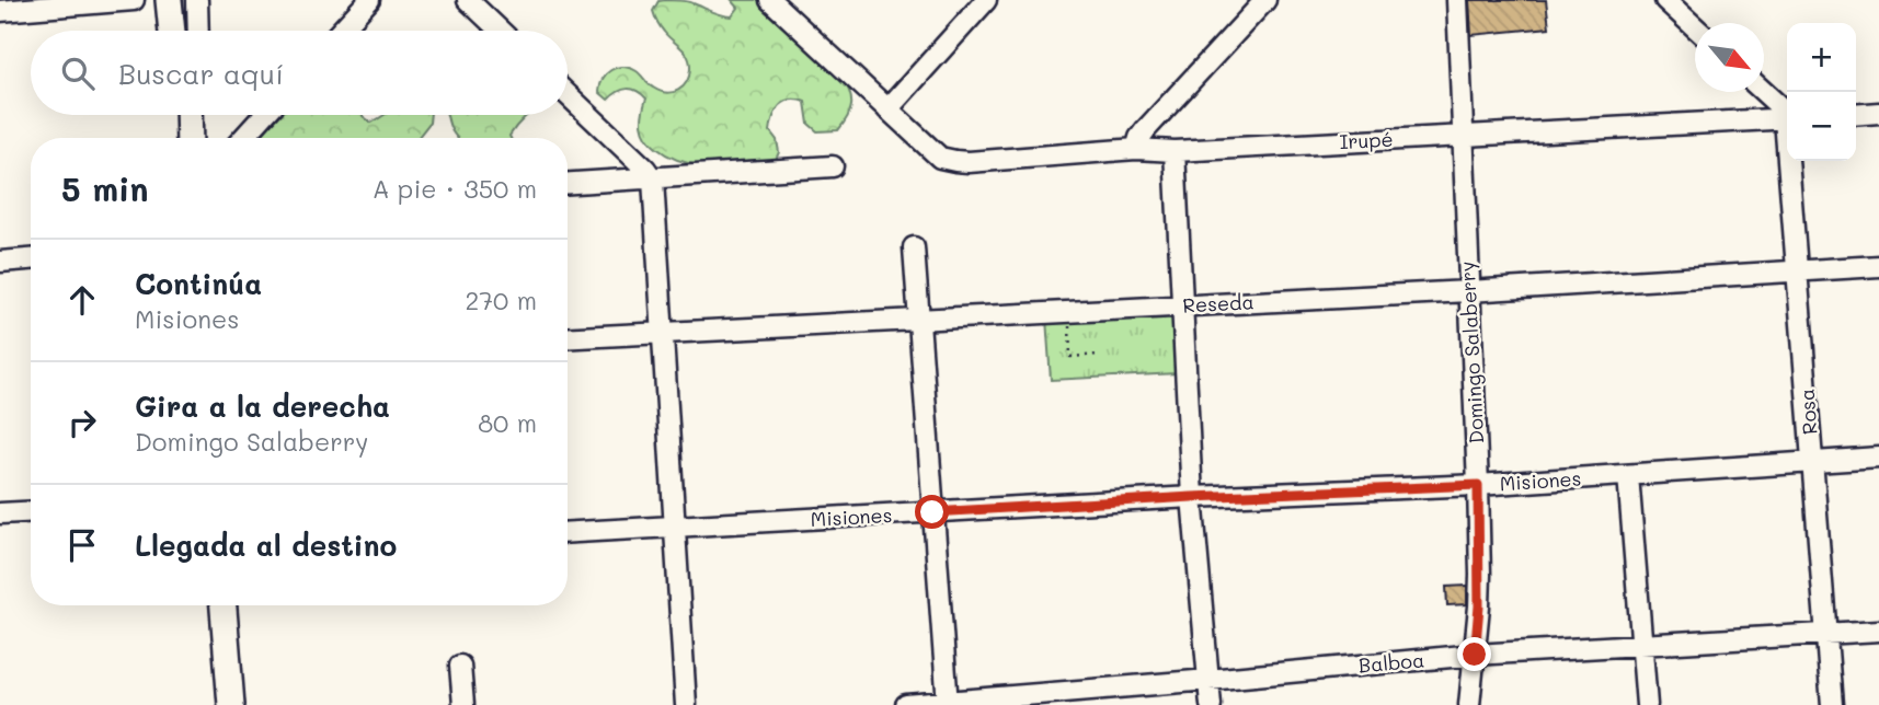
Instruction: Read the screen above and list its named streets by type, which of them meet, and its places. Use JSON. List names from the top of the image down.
{
  "streets": {
    "street": [
      "Irupé",
      "Reseda",
      "Domingo Salaberry",
      "Rosa",
      "Misiones",
      "Balboa"
    ]
  },
  "crossings": [
    ["Irupé", "Domingo Salaberry"],
    ["Reseda", "Domingo Salaberry"],
    ["Reseda", "Rosa"],
    ["Domingo Salaberry", "Misiones"],
    ["Domingo Salaberry", "Balboa"],
    ["Rosa", "Misiones"],
    ["Rosa", "Balboa"]
  ],
  "north": "bottom right",
  "page": {
    "map_buttons": ["+", "−"],
    "search": "Buscar aquí",
    "heading": ["5 min", "A pie · 350 m"],
    "list": [
      ["Continúa", "Misiones", "270 m"],
      ["Gira a la derecha", "Domingo Salaberry", "80 m"],
      "Llegada al destino"
    ]
  }
}
